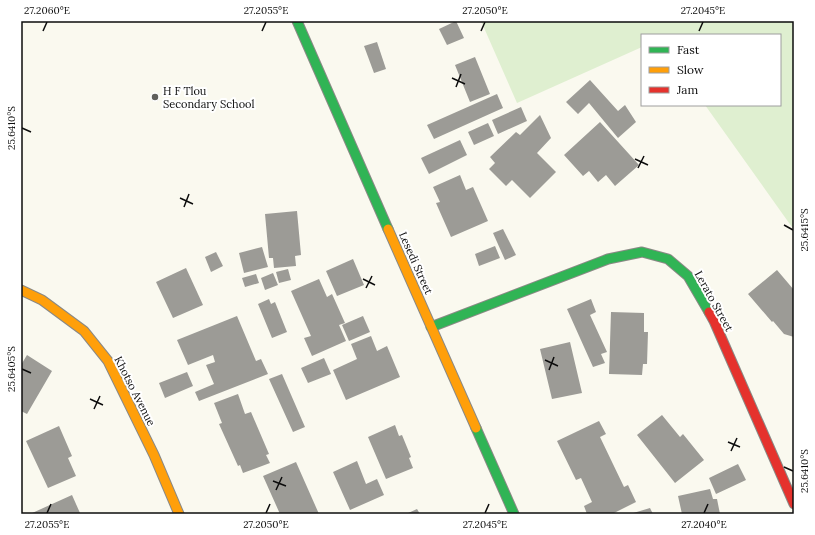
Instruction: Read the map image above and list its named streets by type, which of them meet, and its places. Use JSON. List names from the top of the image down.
{
  "streets": {
    "street": ["Lesedi Street", "Lerato Street", "Khotso Avenue"]
  },
  "crossings": [
    ["Lesedi Street", "Lerato Street"]
  ],
  "places": ["H F Tlou Secondary School"],
  "legend": ["Fast", "Slow", "Jam"],
  "coordinates": [
    "27.2060°E",
    "27.2055°E",
    "27.2050°E",
    "27.2045°E",
    "25.6410°S",
    "25.6415°S",
    "25.6405°S",
    "27.2040°E"
  ]
}
